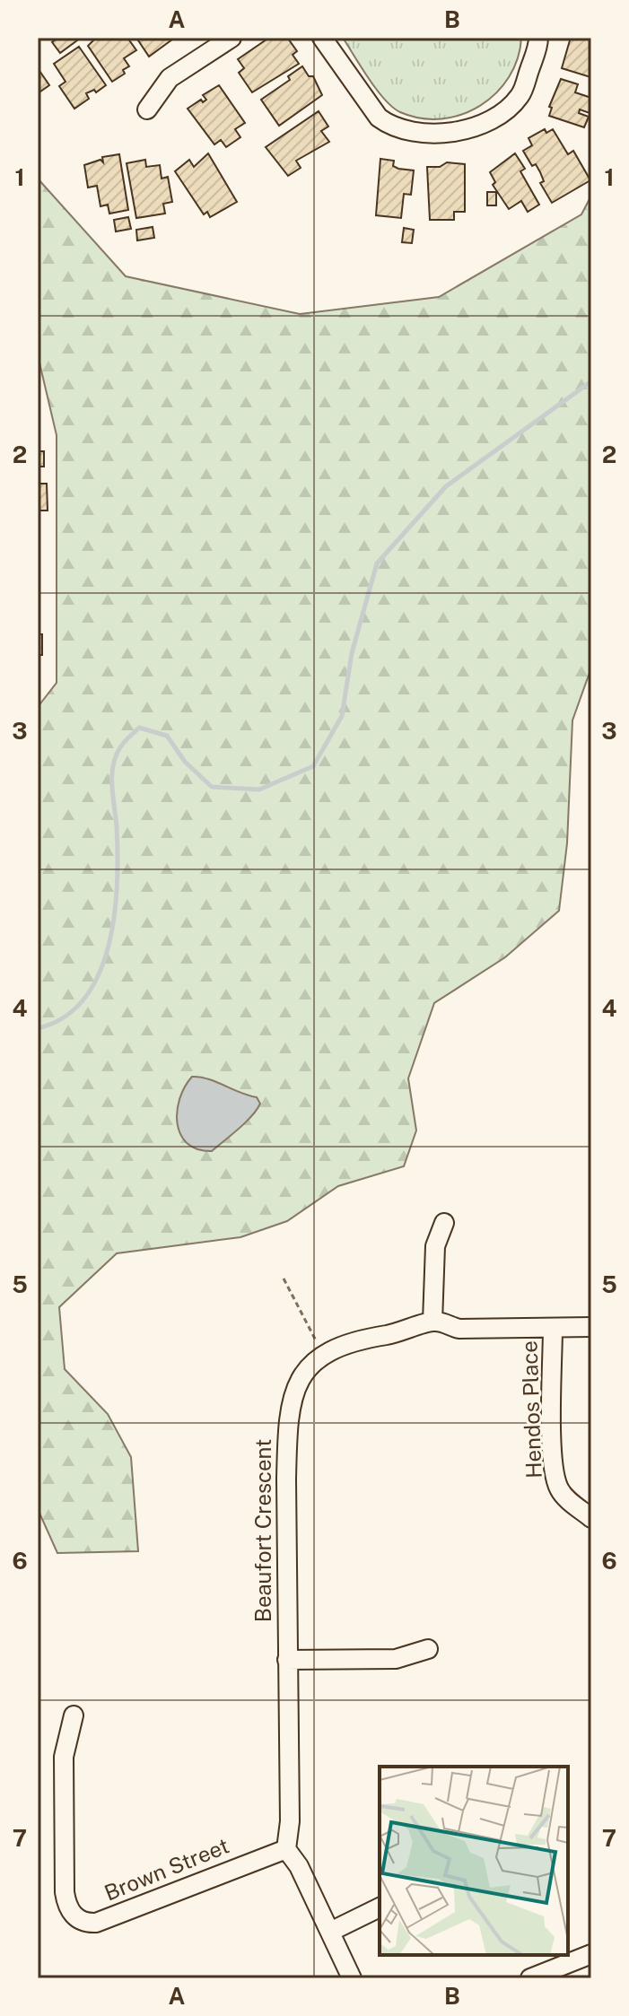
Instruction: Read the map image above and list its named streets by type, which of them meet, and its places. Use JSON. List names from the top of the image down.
{
  "streets": {
    "street": ["Hendos Place", "Beaufort Crescent", "Brown Street"]
  },
  "crossings": [
    ["Hendos Place", "Beaufort Crescent"],
    ["Beaufort Crescent", "Brown Street"]
  ],
  "grid": {
    "columns": ["A", "B"],
    "rows": [
      "1",
      "2",
      "3",
      "4",
      "5",
      "6",
      "7"
    ]
  }
}
